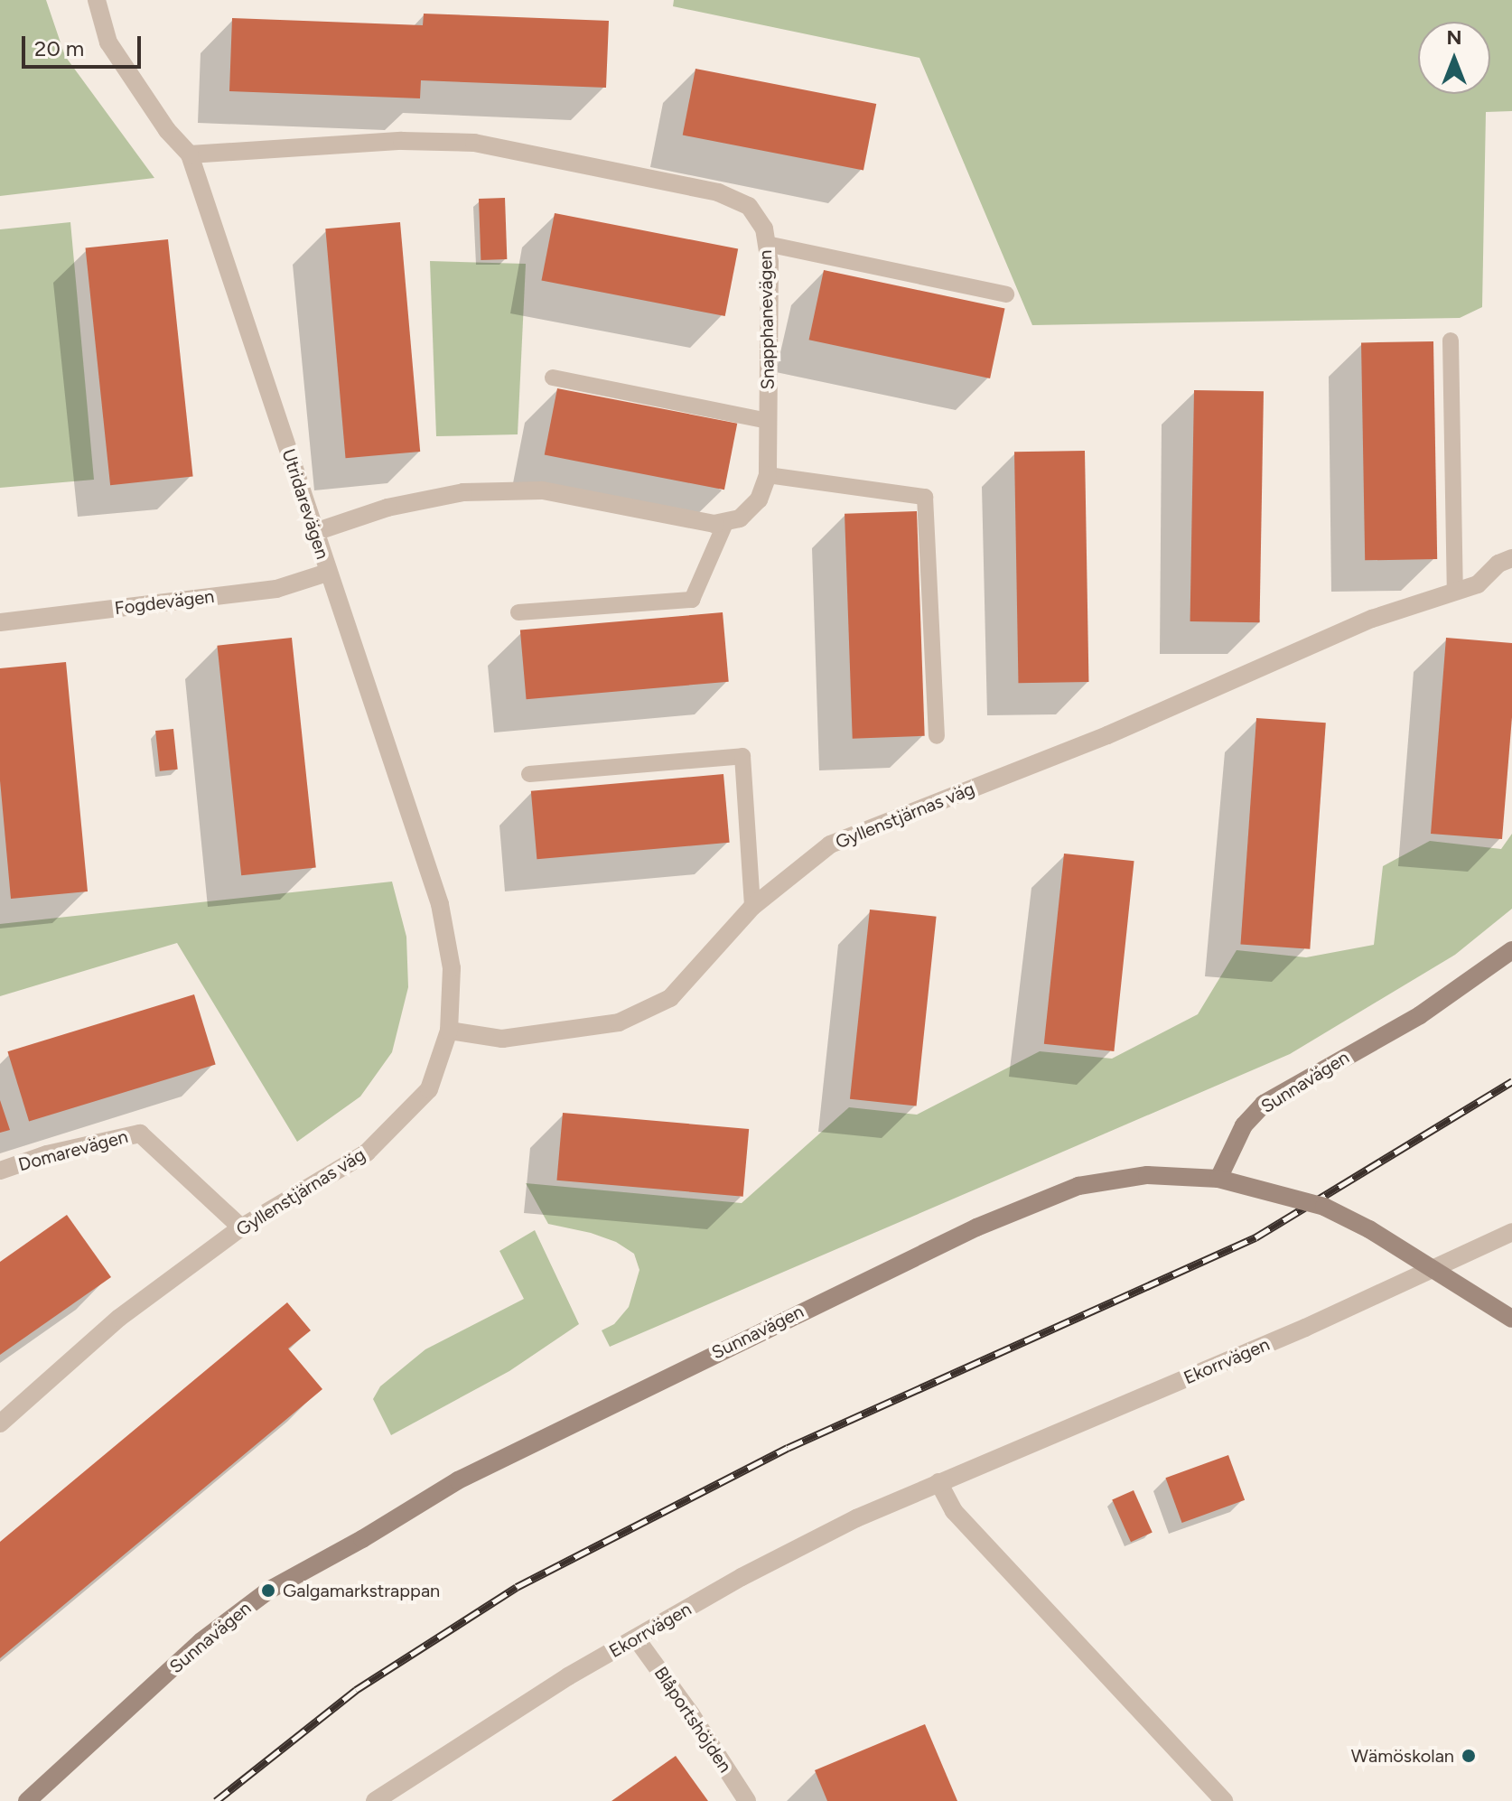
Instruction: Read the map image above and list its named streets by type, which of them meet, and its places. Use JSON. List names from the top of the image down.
{
  "streets": {
    "main road": ["Sunnavägen"],
    "street": [
      "Snapphanevägen",
      "Utridarevägen",
      "Fogdevägen",
      "Gyllenstjärnas väg",
      "Domarevägen",
      "Ekorrvägen",
      "Blåportshöjden"
    ]
  },
  "crossings": [
    ["Snapphanevägen", "Utridarevägen"],
    ["Utridarevägen", "Fogdevägen"],
    ["Utridarevägen", "Gyllenstjärnas väg"],
    ["Gyllenstjärnas väg", "Domarevägen"],
    ["Ekorrvägen", "Blåportshöjden"]
  ],
  "places": ["Galgamarkstrappan", "Wämöskolan"],
  "scale_bar": "20 m",
  "north": "top"
}
